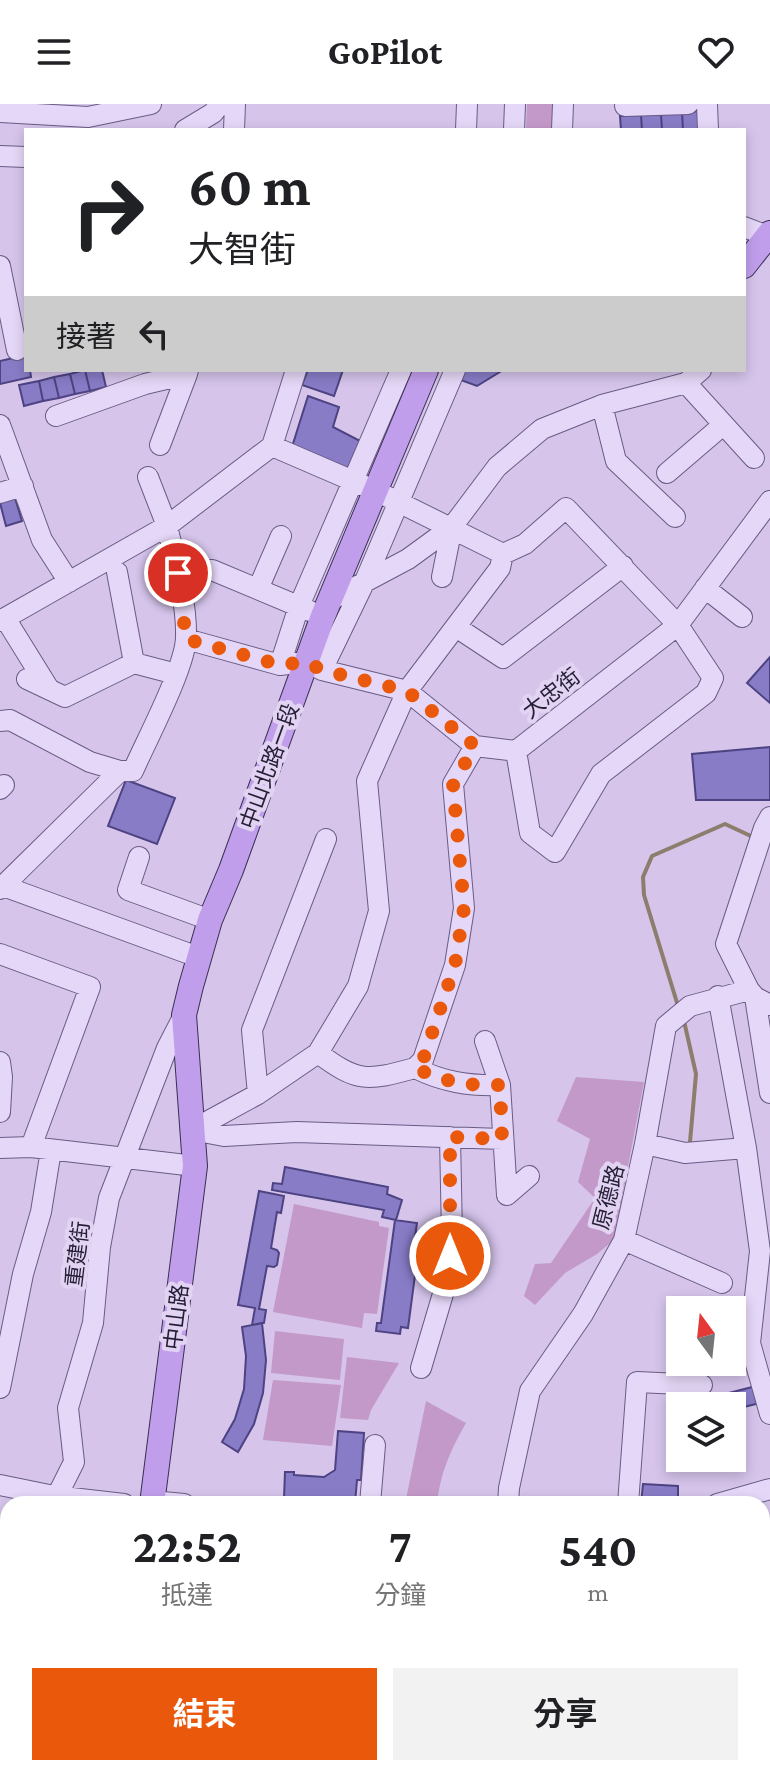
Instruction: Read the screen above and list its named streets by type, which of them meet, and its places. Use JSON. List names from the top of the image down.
{
  "streets": {
    "main road": ["中山北路一段", "中山路"],
    "street": ["大忠街", "原德路", "重建街"]
  },
  "crossings": [
    ["中山北路一段", "重建街"],
    ["中山北路一段", "中山路"]
  ],
  "north": "top",
  "page": {
    "header": "GoPilot",
    "turn": ["60 m", "大智街"],
    "then": "接著",
    "eta": [
      "22:52",
      "抵達",
      "7",
      "分鐘",
      "540",
      "m"
    ],
    "buttons": ["結束", "分享"]
  }
}
